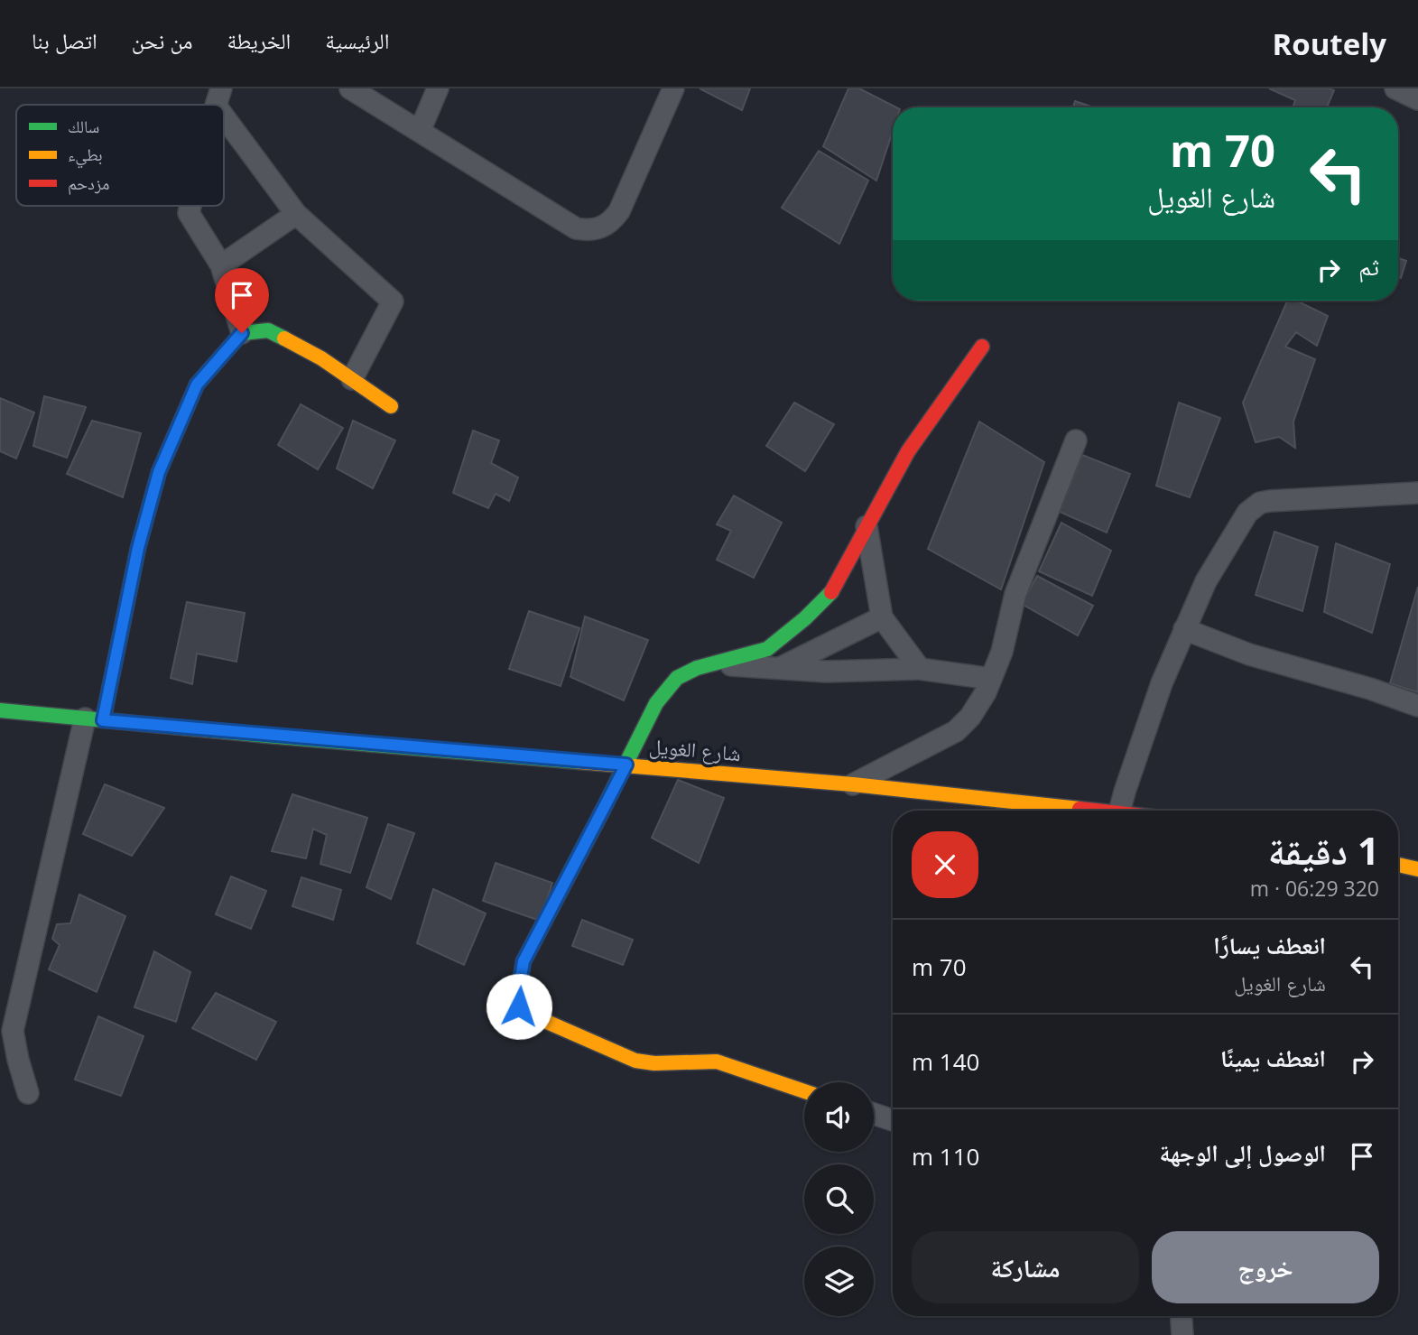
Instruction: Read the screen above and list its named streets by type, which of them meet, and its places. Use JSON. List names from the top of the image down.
{
  "streets": {
    "street": ["شارع الغويل"]
  },
  "legend": ["سالك", "بطيء", "مزدحم"],
  "page": {
    "header": "Routely",
    "nav": [
      "الرئيسية",
      "الخريطة",
      "من نحن",
      "اتصل بنا"
    ],
    "turn": ["70 m", "شارع الغويل"],
    "then": "ثم",
    "heading": ["1 دقيقة", "320 m · 06:29"],
    "list": [
      {
        "name": "انعطف يسارًا",
        "note": "شارع الغويل",
        "value": "70 m"
      },
      {
        "name": "انعطف يمينًا",
        "value": "140 m"
      },
      {
        "name": "الوصول إلى الوجهة",
        "value": "110 m"
      }
    ],
    "buttons": ["خروج", "مشاركة"]
  }
}
